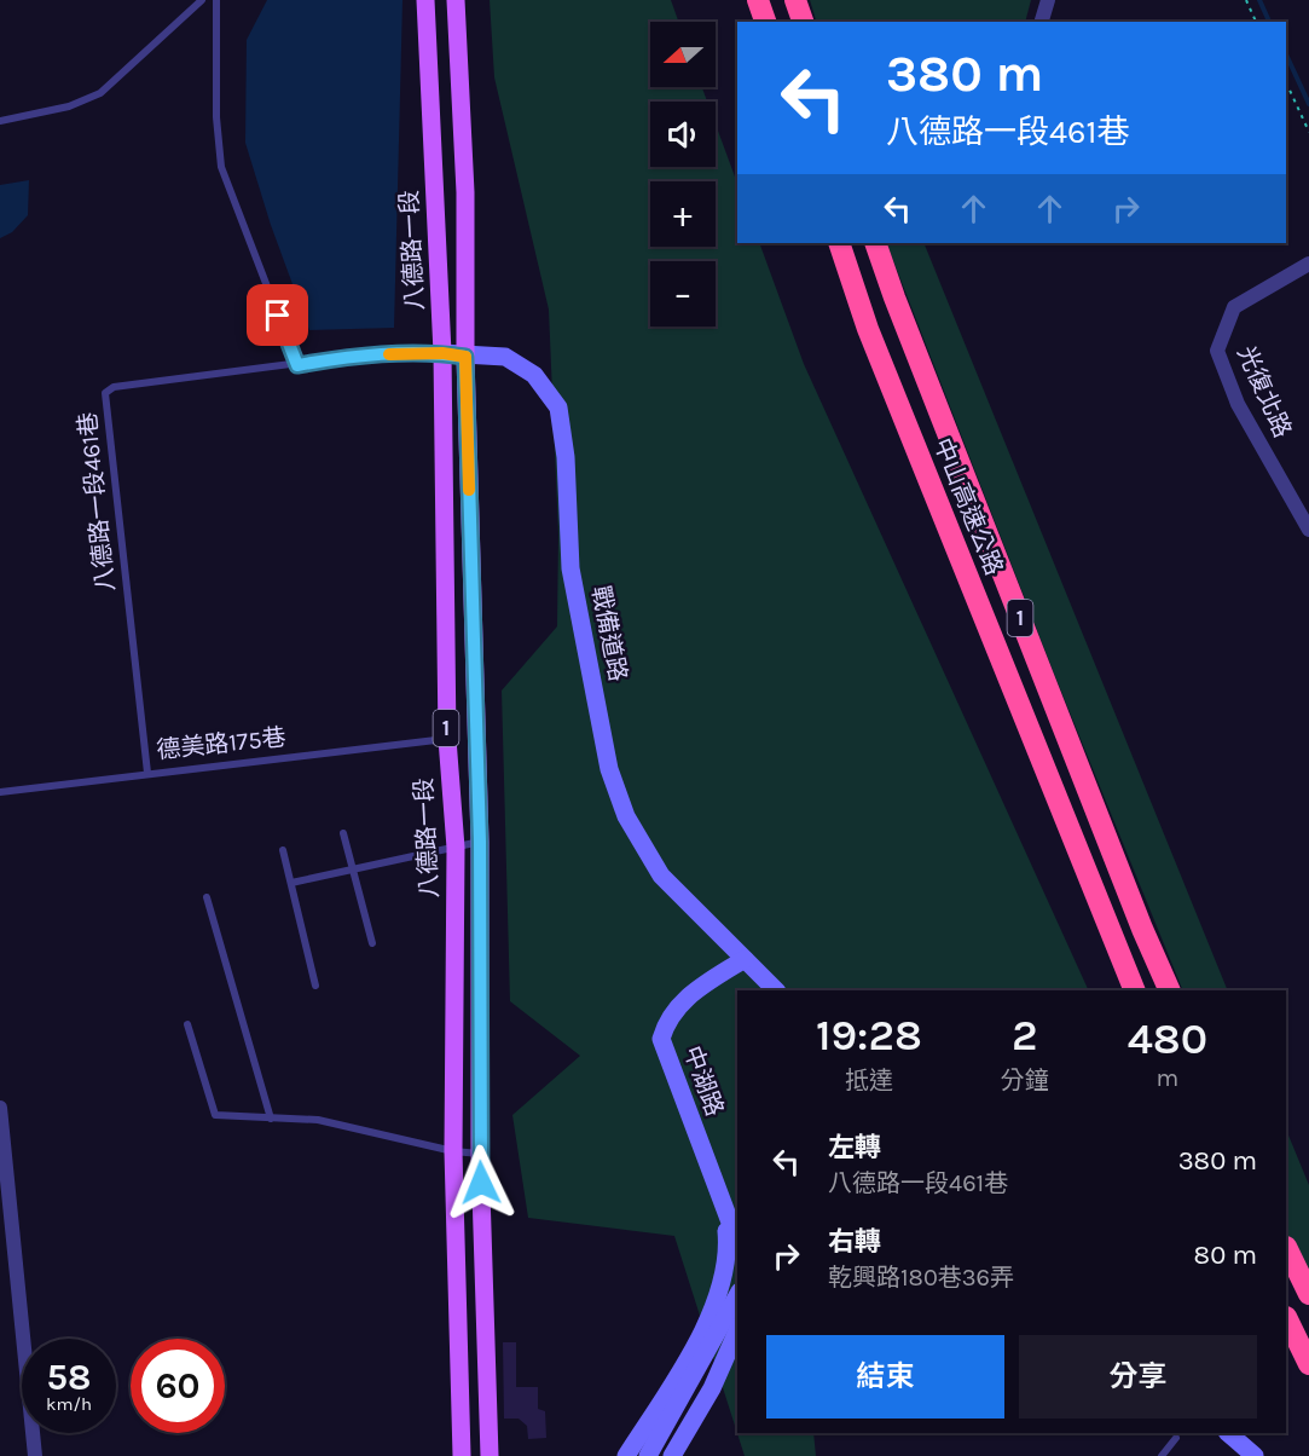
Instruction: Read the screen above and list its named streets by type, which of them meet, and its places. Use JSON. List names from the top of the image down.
{
  "streets": {
    "highway": ["中山高速公路", "1"],
    "main road": ["八德路一段"],
    "street": ["光復北路", "戰備道路", "中湖路"],
    "lane": ["八德路一段461巷", "德美路175巷"]
  },
  "crossings": [
    ["八德路一段", "八德路一段461巷"],
    ["八德路一段", "戰備道路"],
    ["八德路一段", "德美路175巷"],
    ["八德路一段461巷", "戰備道路"],
    ["八德路一段461巷", "德美路175巷"],
    ["戰備道路", "中湖路"]
  ],
  "north": "left",
  "page": {
    "map_buttons": ["+", "−"],
    "turn": ["380 m", "八德路一段461巷"],
    "eta": [
      "19:28",
      "抵達",
      "2",
      "分鐘",
      "480",
      "m"
    ],
    "list": [
      {
        "name": "左轉",
        "note": "八德路一段461巷",
        "value": "380 m"
      },
      {
        "name": "右轉",
        "note": "乾興路180巷36弄",
        "value": "80 m"
      }
    ],
    "buttons": ["結束", "分享"],
    "speed": "58 km/h",
    "limit": "60"
  }
}
